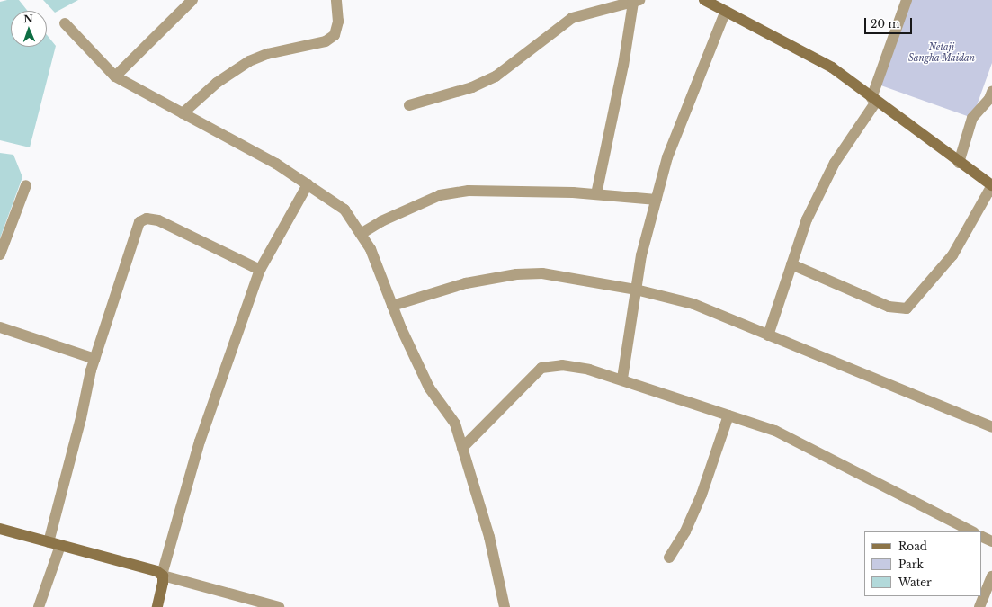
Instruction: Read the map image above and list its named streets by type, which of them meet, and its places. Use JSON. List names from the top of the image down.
{
  "parks": ["Netaji Sangha Maidan"],
  "legend": ["Road", "Park", "Water"],
  "scale_bar": "20 m",
  "north": "top"
}
